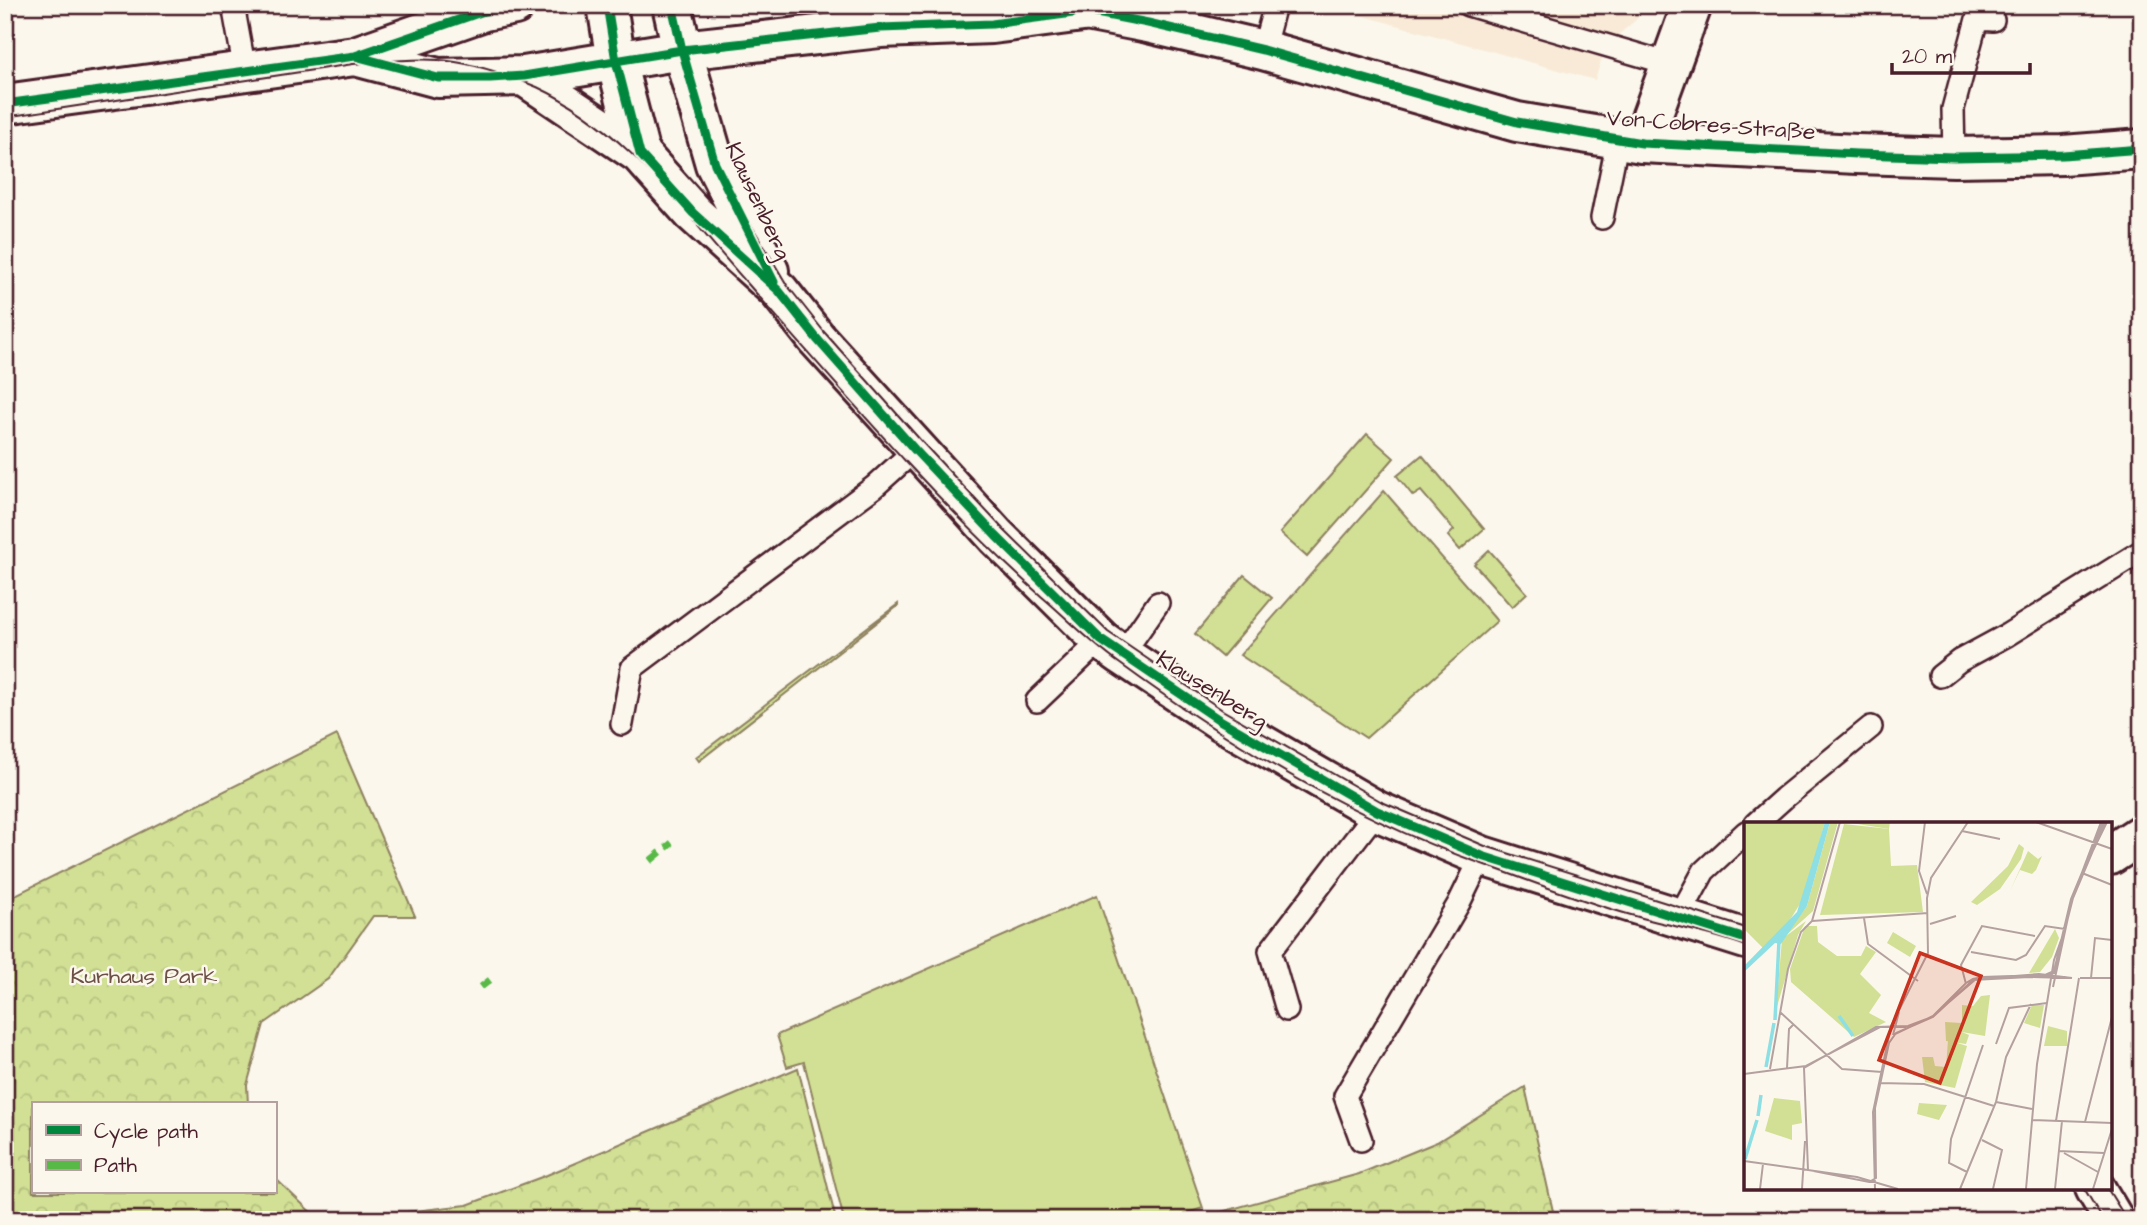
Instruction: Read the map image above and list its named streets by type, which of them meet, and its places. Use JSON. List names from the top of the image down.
{
  "streets": {
    "street": ["Von-Cobres-Straße", "Klausenberg"]
  },
  "crossings": [
    ["Von-Cobres-Straße", "Klausenberg"]
  ],
  "parks": ["Kurhaus Park"],
  "legend": ["Cycle path", "Path"],
  "scale_bar": "20 m"
}
